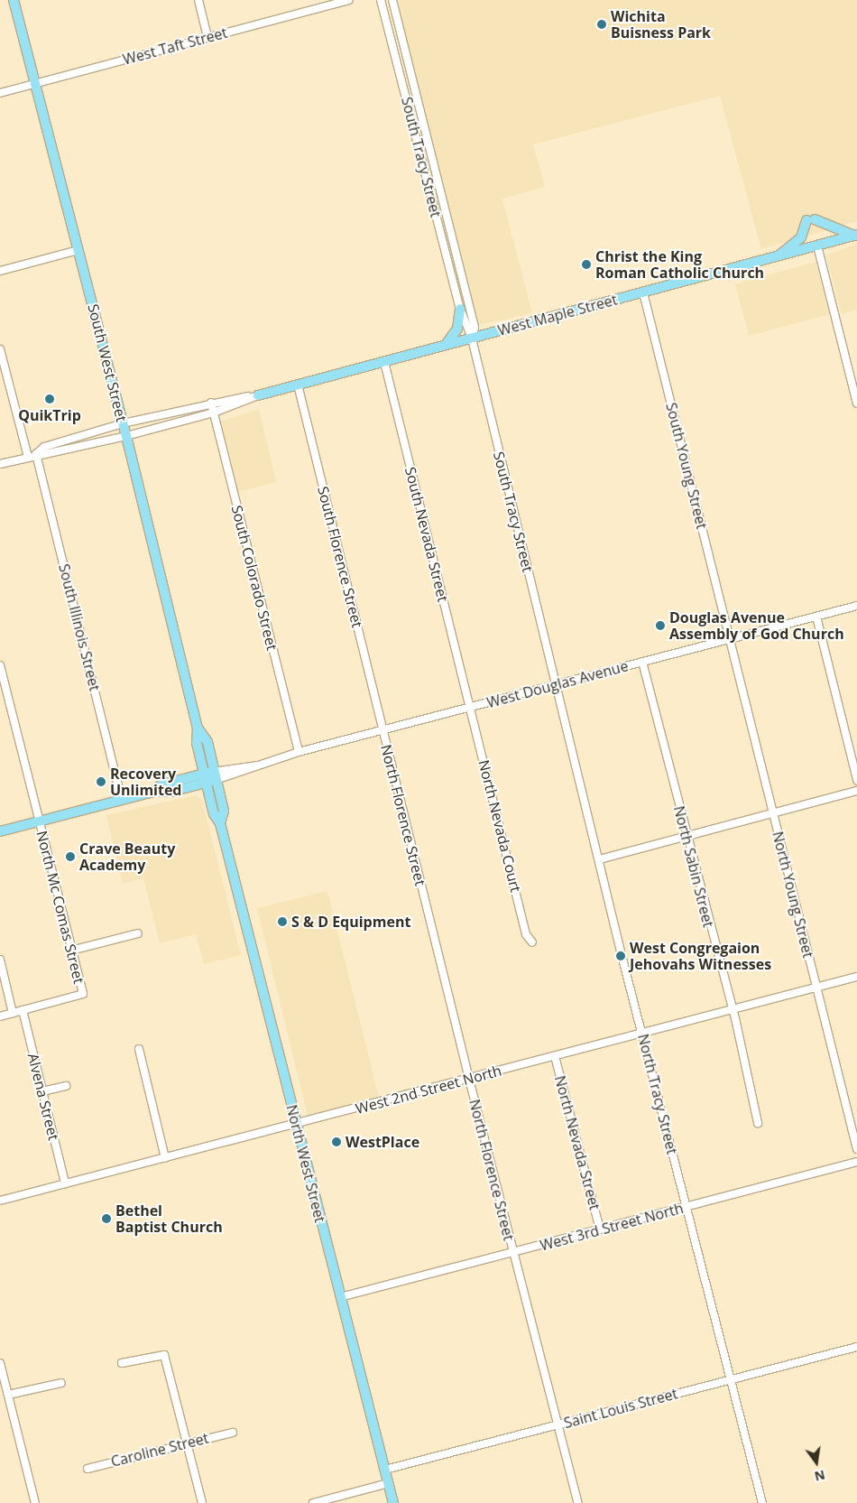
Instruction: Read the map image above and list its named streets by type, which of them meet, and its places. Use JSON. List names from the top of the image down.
{
  "streets": {
    "main road": [
      "West Maple Street",
      "South West Street",
      "West Douglas Avenue",
      "North West Street"
    ],
    "street": [
      "West Taft Street",
      "South Tracy Street",
      "South Young Street",
      "South Nevada Street",
      "South Florence Street",
      "South Colorado Street",
      "South Illinois Street",
      "North Florence Street",
      "North Nevada Court",
      "North Sabin Street",
      "North Young Street",
      "North Mc Comas Street",
      "West 2nd Street North",
      "North Tracy Street",
      "Alvena Street",
      "North Nevada Street",
      "West 3rd Street North",
      "Saint Louis Street",
      "Caroline Street"
    ]
  },
  "crossings": [
    ["West Taft Street", "South West Street"],
    ["South Tracy Street", "West Maple Street"],
    ["South Tracy Street", "West Douglas Avenue"],
    ["South Tracy Street", "North Tracy Street"],
    ["West Maple Street", "South West Street"],
    ["West Maple Street", "South Young Street"],
    ["West Maple Street", "South Nevada Street"],
    ["West Maple Street", "South Florence Street"],
    ["West Maple Street", "South Colorado Street"],
    ["West Maple Street", "South Illinois Street"],
    ["South West Street", "West Douglas Avenue"],
    ["South West Street", "North West Street"],
    ["South Young Street", "West Douglas Avenue"],
    ["South Young Street", "North Young Street"],
    ["South Nevada Street", "West Douglas Avenue"],
    ["South Nevada Street", "North Nevada Court"],
    ["South Florence Street", "West Douglas Avenue"],
    ["South Florence Street", "North Florence Street"],
    ["South Colorado Street", "West Douglas Avenue"],
    ["South Illinois Street", "West Douglas Avenue"],
    ["West Douglas Avenue", "North Florence Street"],
    ["West Douglas Avenue", "North Nevada Court"],
    ["West Douglas Avenue", "North Sabin Street"],
    ["West Douglas Avenue", "North Young Street"],
    ["West Douglas Avenue", "North Mc Comas Street"],
    ["West Douglas Avenue", "North Tracy Street"],
    ["West Douglas Avenue", "North West Street"],
    ["North Florence Street", "West 2nd Street North"],
    ["North Florence Street", "West 3rd Street North"],
    ["North Florence Street", "Saint Louis Street"],
    ["North Sabin Street", "West 2nd Street North"],
    ["North Young Street", "West 2nd Street North"],
    ["North Mc Comas Street", "Alvena Street"],
    ["West 2nd Street North", "North Tracy Street"],
    ["West 2nd Street North", "Alvena Street"],
    ["West 2nd Street North", "North Nevada Street"],
    ["West 2nd Street North", "North West Street"],
    ["North Tracy Street", "West 3rd Street North"],
    ["North Tracy Street", "Saint Louis Street"],
    ["North Nevada Street", "West 3rd Street North"],
    ["North West Street", "West 3rd Street North"],
    ["North West Street", "Saint Louis Street"]
  ],
  "places": [
    "Wichita Buisness Park",
    "Christ the King Roman Catholic Church",
    "QuikTrip",
    "Douglas Avenue Assembly of God Church",
    "Recovery Unlimited",
    "Crave Beauty Academy",
    "S & D Equipment",
    "West Congregaion Jehovahs Witnesses",
    "WestPlace",
    "Bethel Baptist Church"
  ],
  "north": "bottom"
}
